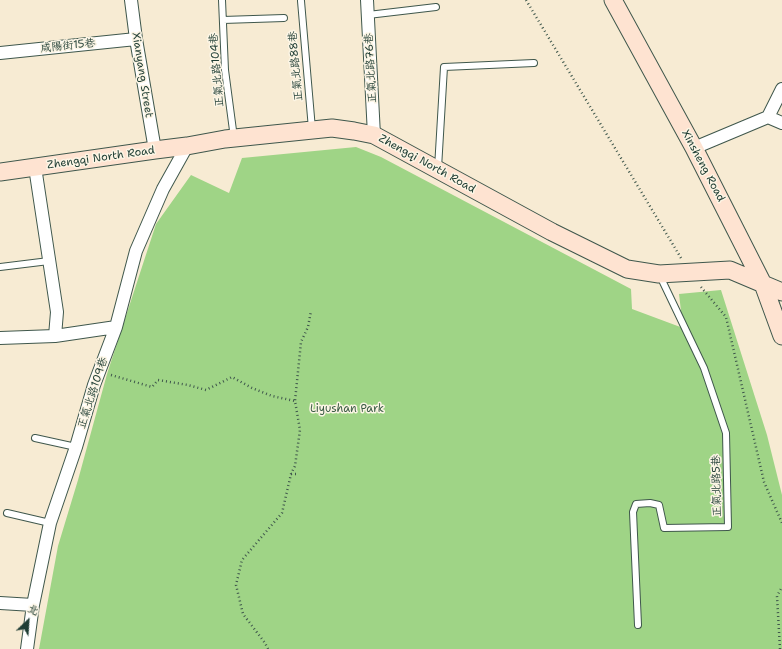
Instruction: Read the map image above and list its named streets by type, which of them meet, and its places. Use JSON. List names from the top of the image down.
{
  "streets": {
    "street": [
      "咸陽街15巷",
      "正氣北路76巷",
      "Xianyang Street",
      "Zhengqi North Road",
      "Xinsheng Road",
      "正氣北路109巷"
    ],
    "lane": ["正氣北路88巷", "正氣北路104巷", "正氣北路5巷"]
  },
  "crossings": [
    ["咸陽街15巷", "Xianyang Street"],
    ["正氣北路88巷", "Zhengqi North Road"],
    ["正氣北路76巷", "Zhengqi North Road"],
    ["正氣北路104巷", "Zhengqi North Road"],
    ["Xianyang Street", "Zhengqi North Road"],
    ["Zhengqi North Road", "Xinsheng Road"],
    ["Zhengqi North Road", "正氣北路109巷"],
    ["Zhengqi North Road", "正氣北路5巷"]
  ],
  "parks": ["Liyushan Park"],
  "north": "top right"
}
